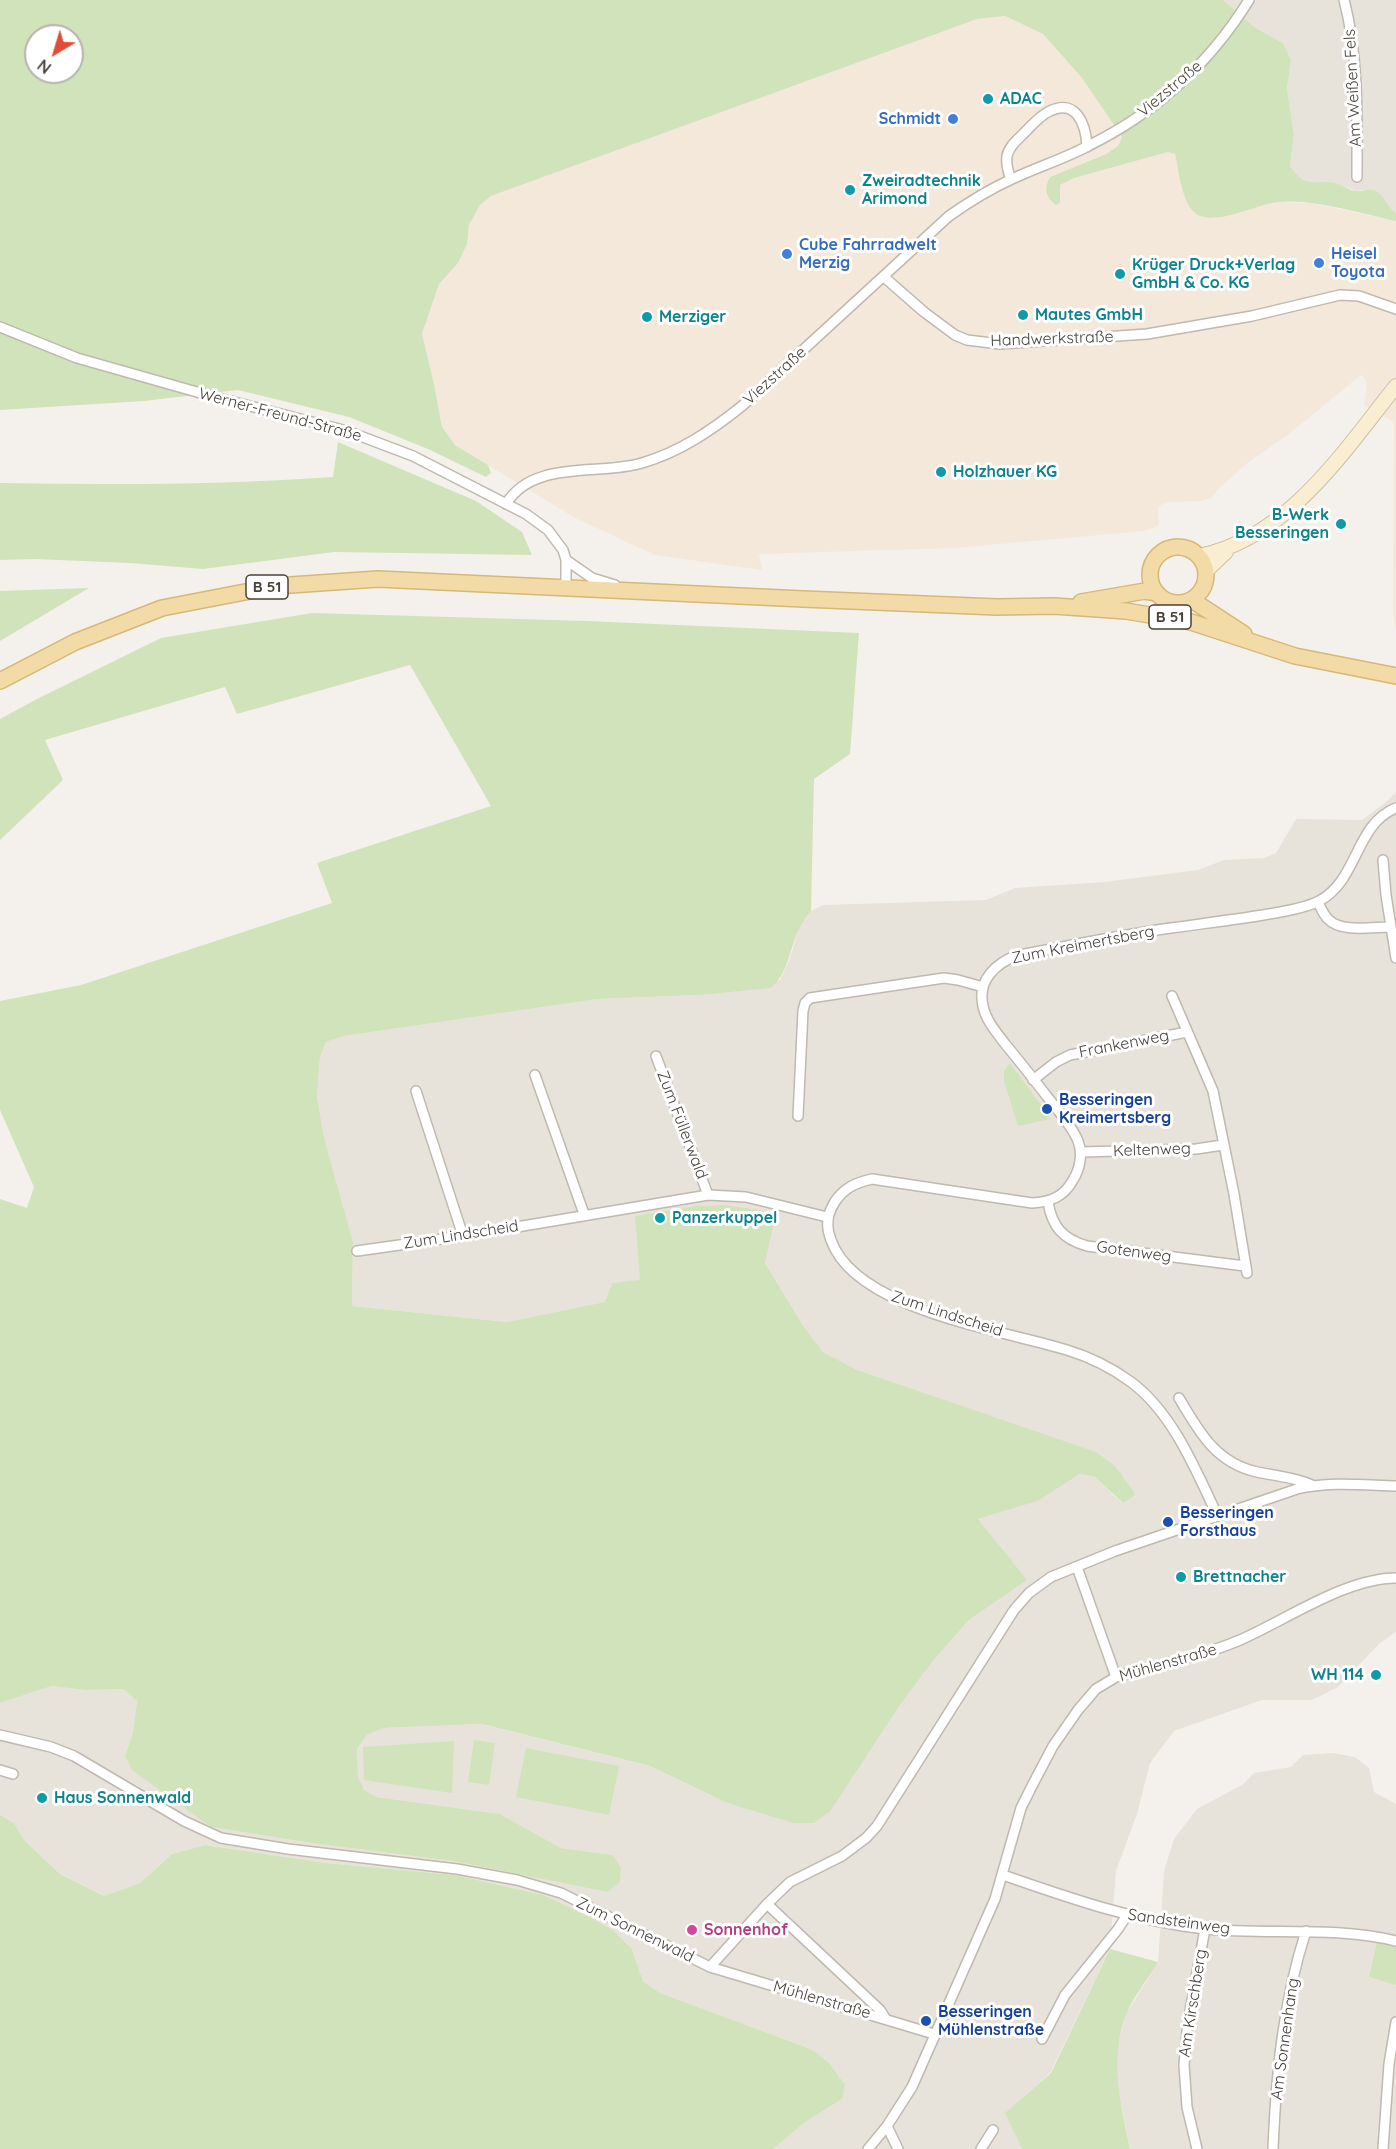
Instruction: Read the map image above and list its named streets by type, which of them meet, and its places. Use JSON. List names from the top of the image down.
{
  "streets": {
    "main road": ["B 51"],
    "street": [
      "Am Weißen Fels",
      "Viezstraße",
      "Handwerkstraße",
      "Werner-Freund-Straße",
      "Zum Kreimertsberg",
      "Frankenweg",
      "Zum Füllerwald",
      "Keltenweg",
      "Zum Lindscheid",
      "Gotenweg",
      "Mühlenstraße",
      "Sandsteinweg",
      "Zum Sonnenwald",
      "Am Kirschberg",
      "Am Sonnenhang"
    ]
  },
  "crossings": [
    ["Viezstraße", "Handwerkstraße"],
    ["Viezstraße", "Werner-Freund-Straße"],
    ["Werner-Freund-Straße", "B 51"],
    ["Frankenweg", "Keltenweg"],
    ["Frankenweg", "Gotenweg"],
    ["Zum Füllerwald", "Zum Lindscheid"],
    ["Keltenweg", "Gotenweg"],
    ["Zum Lindscheid", "Zum Sonnenwald"],
    ["Mühlenstraße", "Sandsteinweg"],
    ["Mühlenstraße", "Zum Sonnenwald"],
    ["Sandsteinweg", "Am Kirschberg"],
    ["Sandsteinweg", "Am Sonnenhang"]
  ],
  "places": [
    "ADAC",
    "Schmidt",
    "Zweiradtechnik Arimond",
    "Cube Fahrradwelt Merzig",
    "Heisel Toyota",
    "Krüger Druck+Verlag GmbH & Co. KG",
    "Mautes GmbH",
    "Merziger",
    "Holzhauer KG",
    "B-Werk Besseringen",
    "Besseringen Kreimertsberg",
    "Panzerkuppel",
    "Besseringen Forsthaus",
    "Brettnacher",
    "WH 114",
    "Haus Sonnenwald",
    "Sonnenhof",
    "Besseringen Mühlenstraße"
  ],
  "north": "bottom left"
}
